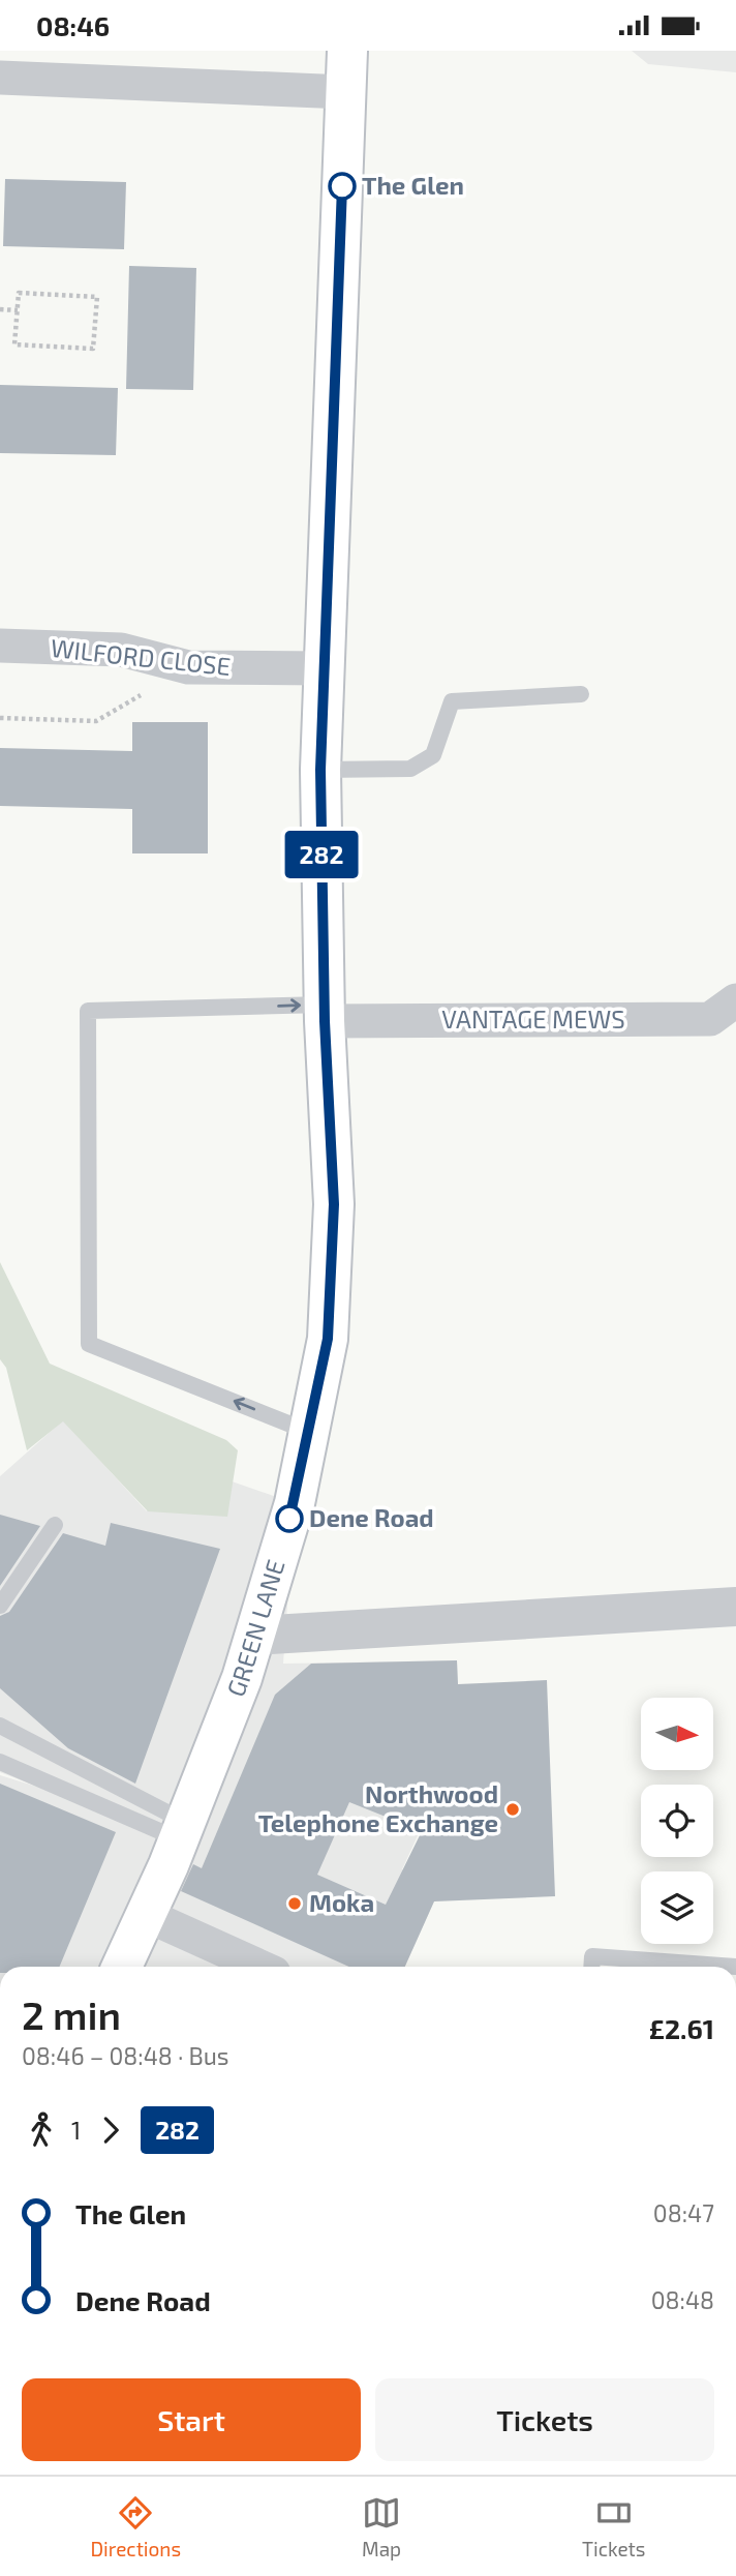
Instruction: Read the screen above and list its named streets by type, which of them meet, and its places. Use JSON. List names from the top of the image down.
{
  "streets": {
    "main road": ["GREEN LANE"],
    "street": ["WILFORD CLOSE", "VANTAGE MEWS"]
  },
  "crossings": [
    ["WILFORD CLOSE", "GREEN LANE"],
    ["VANTAGE MEWS", "GREEN LANE"]
  ],
  "places": [
    "The Glen",
    "Dene Road",
    "Northwood Telephone Exchange",
    "Moka"
  ],
  "lines": ["bus line 282"],
  "north": "right",
  "page": {
    "status": "08:46",
    "on_map": "282",
    "heading": ["2 min", "08:46 – 08:48 · Bus", "£2.61"],
    "legs": ["1", "282"],
    "list": [
      {
        "name": "The Glen",
        "value": "08:47"
      },
      {
        "name": "Dene Road",
        "value": "08:48"
      }
    ],
    "buttons": ["Start", "Tickets"],
    "tabs": ["Directions", "Map", "Tickets"]
  }
}
